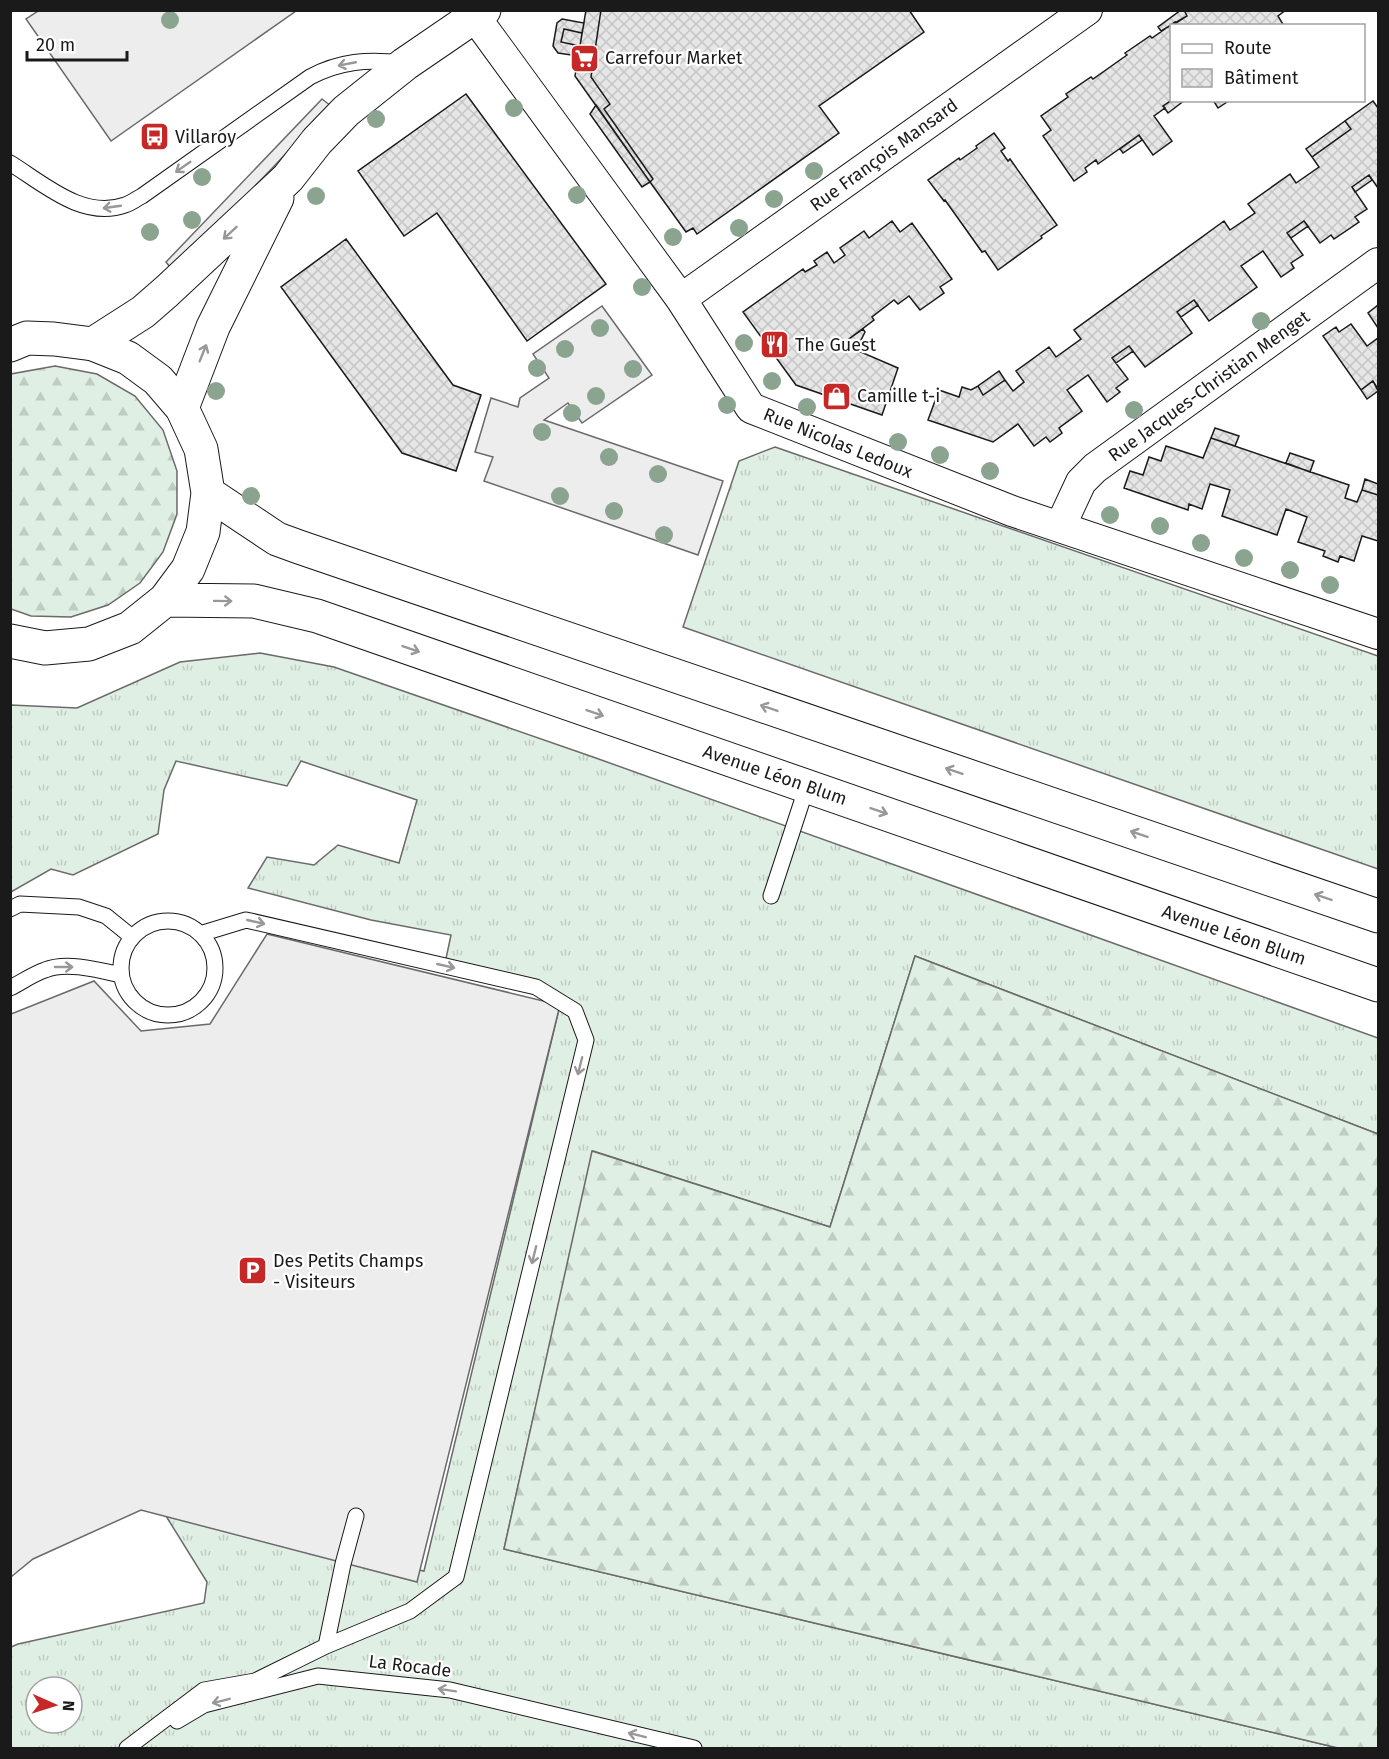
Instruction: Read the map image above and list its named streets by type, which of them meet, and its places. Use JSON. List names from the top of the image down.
{
  "streets": {
    "main road": ["Avenue Léon Blum"],
    "street": ["Rue François Mansard", "Rue Jacques-Christian Menget", "Rue Nicolas Ledoux"],
    "lane": ["La Rocade"]
  },
  "crossings": [
    ["Rue François Mansard", "Rue Nicolas Ledoux"],
    ["Rue Jacques-Christian Menget", "Rue Nicolas Ledoux"]
  ],
  "one_way": ["La Rocade"],
  "places": {
    "supermarket": ["Carrefour Market"],
    "bus stop": ["Villaroy"],
    "restaurant": ["The Guest"],
    "shop": ["Camille t-i"],
    "parking": ["Des Petits Champs - Visiteurs"]
  },
  "legend": ["Route", "Bâtiment"],
  "scale_bar": "20 m",
  "north": "right"
}
